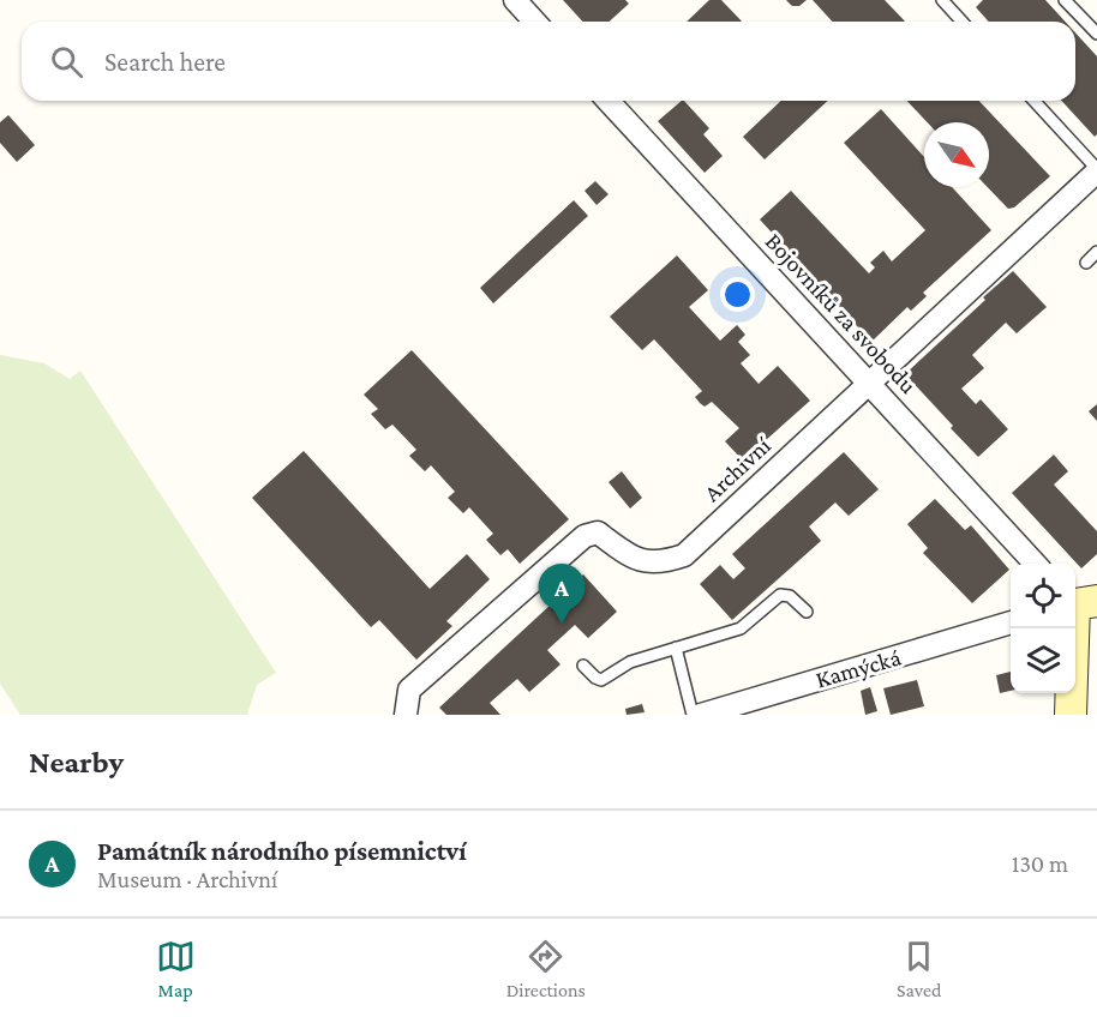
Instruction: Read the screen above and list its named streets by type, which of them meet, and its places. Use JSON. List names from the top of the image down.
{
  "streets": {
    "street": ["Bojovníků za svobodu", "Archivní", "Kamýcká"]
  },
  "crossings": [
    ["Bojovníků za svobodu", "Archivní"]
  ],
  "north": "bottom right",
  "page": {
    "search": "Search here",
    "pins": "A",
    "heading": "Nearby",
    "list": [
      {
        "mark": "A",
        "name": "Památník národního písemnictví",
        "note": "Museum · Archivní",
        "value": "130 m"
      }
    ],
    "nav": ["Map", "Directions", "Saved"]
  }
}
